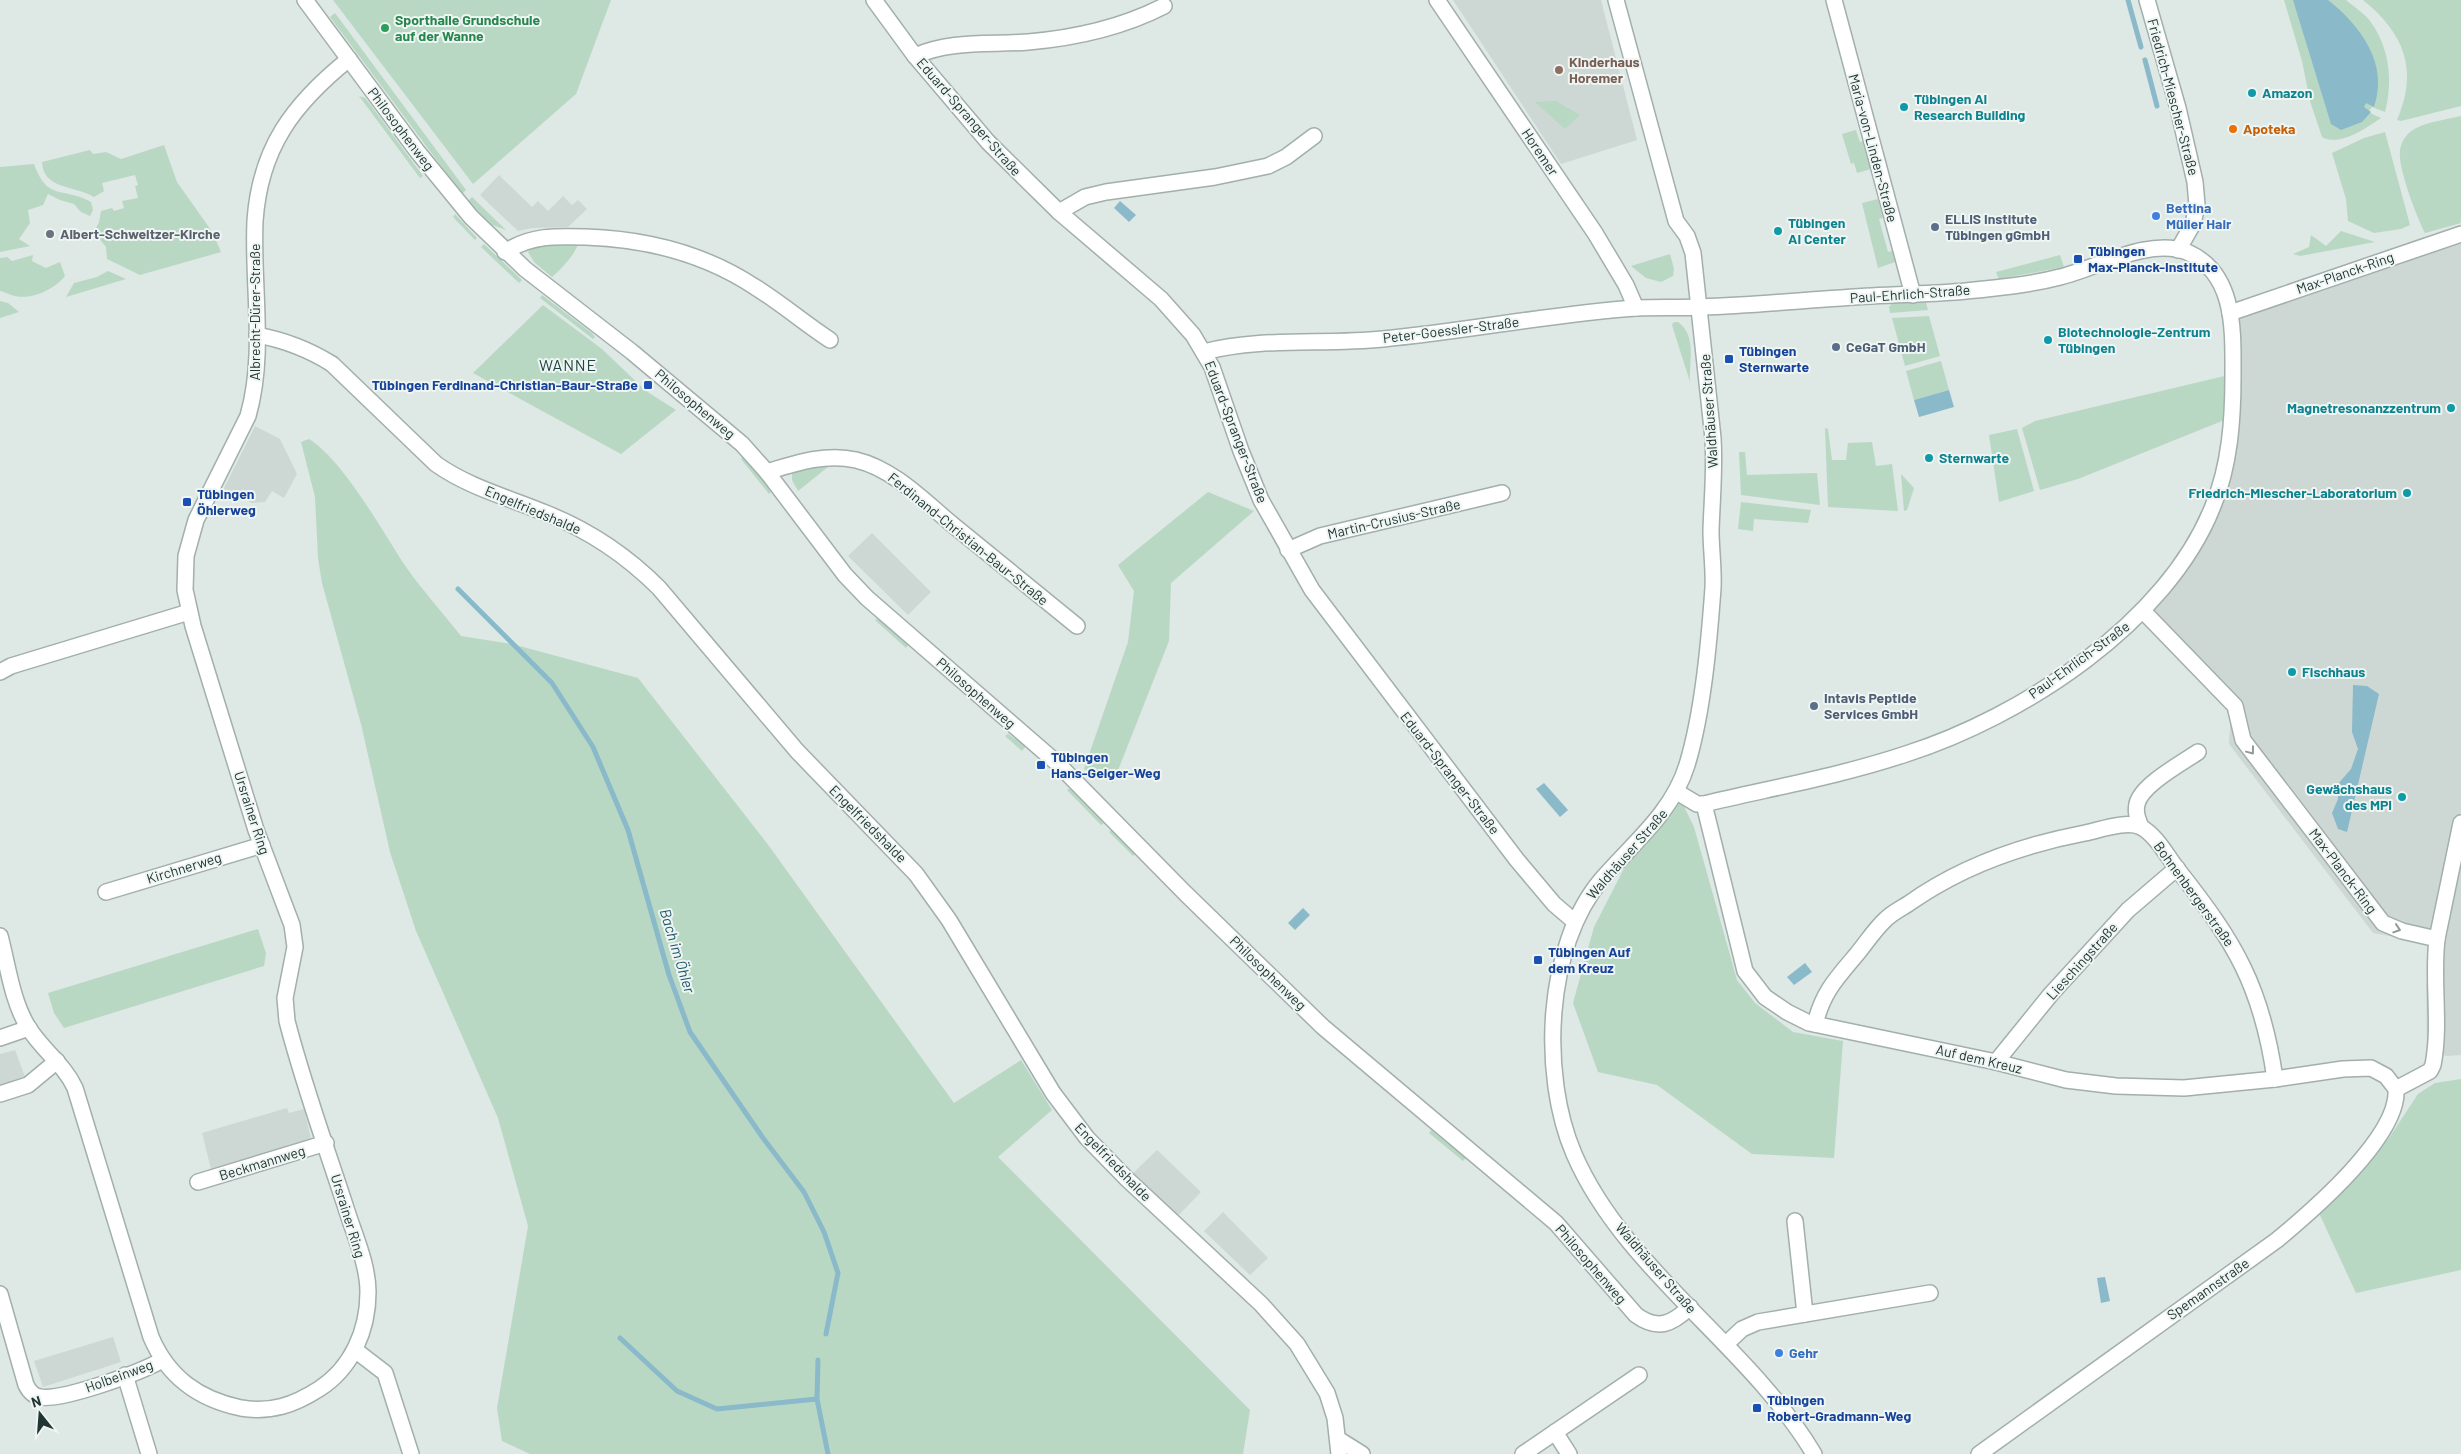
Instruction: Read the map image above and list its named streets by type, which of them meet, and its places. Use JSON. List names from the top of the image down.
{
  "streets": {
    "street": [
      "Friedrich-Miescher-Straße",
      "Eduard-Spranger-Straße",
      "Philosophenweg",
      "Maria-von-Linden-Straße",
      "Horemer",
      "Max-Planck-Ring",
      "Paul-Ehrlich-Straße",
      "Albrecht-Dürer-Straße",
      "Peter-Goessler-Straße",
      "Waldhäuser Straße",
      "Engelfriedshalde",
      "Martin-Crusius-Straße",
      "Ferdinand-Christian-Baur-Straße",
      "Ursrainer Ring",
      "Kirchnerweg",
      "Bohnenbergerstraße",
      "Lieschingstraße",
      "Auf dem Kreuz",
      "Beckmannweg",
      "Spemannstraße",
      "Holbeinweg"
    ]
  },
  "crossings": [
    ["Friedrich-Miescher-Straße", "Paul-Ehrlich-Straße"],
    ["Eduard-Spranger-Straße", "Peter-Goessler-Straße"],
    ["Eduard-Spranger-Straße", "Waldhäuser Straße"],
    ["Eduard-Spranger-Straße", "Martin-Crusius-Straße"],
    ["Philosophenweg", "Albrecht-Dürer-Straße"],
    ["Philosophenweg", "Waldhäuser Straße"],
    ["Philosophenweg", "Ferdinand-Christian-Baur-Straße"],
    ["Maria-von-Linden-Straße", "Paul-Ehrlich-Straße"],
    ["Horemer", "Peter-Goessler-Straße"],
    ["Max-Planck-Ring", "Paul-Ehrlich-Straße"],
    ["Paul-Ehrlich-Straße", "Peter-Goessler-Straße"],
    ["Paul-Ehrlich-Straße", "Waldhäuser Straße"],
    ["Paul-Ehrlich-Straße", "Auf dem Kreuz"],
    ["Albrecht-Dürer-Straße", "Engelfriedshalde"],
    ["Albrecht-Dürer-Straße", "Ursrainer Ring"],
    ["Peter-Goessler-Straße", "Waldhäuser Straße"],
    ["Ursrainer Ring", "Kirchnerweg"],
    ["Ursrainer Ring", "Beckmannweg"],
    ["Ursrainer Ring", "Holbeinweg"],
    ["Bohnenbergerstraße", "Lieschingstraße"],
    ["Bohnenbergerstraße", "Auf dem Kreuz"],
    ["Lieschingstraße", "Auf dem Kreuz"],
    ["Auf dem Kreuz", "Spemannstraße"]
  ],
  "one_way": ["Max-Planck-Ring"],
  "districts": ["WANNE"],
  "water": ["Bach im Öhler"],
  "places": {
    "other": [
      "Sporthalle Grundschule auf der Wanne",
      "Kinderhaus Horemer",
      "Amazon",
      "Tübingen AI Research Building",
      "Apoteka",
      "Bettina Müller Hair",
      "ELLIS Institute Tübingen gGmbH",
      "Tübingen AI Center",
      "Albert-Schweitzer-Kirche",
      "Biotechnologie-Zentrum Tübingen",
      "CeGaT GmbH",
      "Magnetresonanzzentrum",
      "Sternwarte",
      "Friedrich-Miescher-Laboratorium",
      "Fischhaus",
      "Intavis Peptide Services GmbH",
      "Gewächshaus des MPI",
      "Gehr"
    ],
    "transit": [
      "Tübingen Max-Planck-Institute",
      "Tübingen Sternwarte",
      "Tübingen Ferdinand-Christian-Baur-Straße",
      "Tübingen Öhlerweg",
      "Tübingen Hans-Geiger-Weg",
      "Tübingen Auf dem Kreuz",
      "Tübingen Robert-Gradmann-Weg"
    ]
  },
  "north": "top"
}
